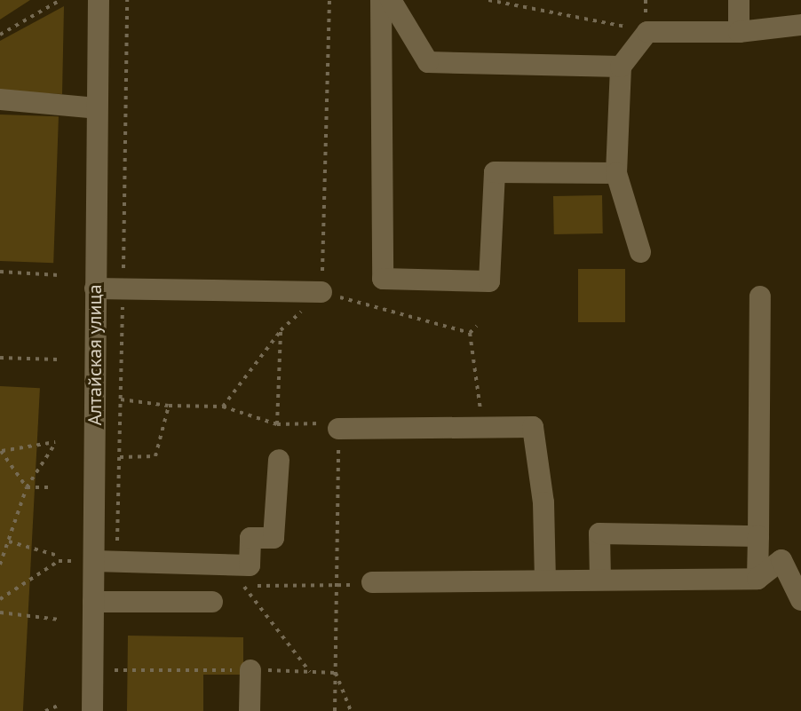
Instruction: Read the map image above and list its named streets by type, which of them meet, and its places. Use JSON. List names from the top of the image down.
{
  "streets": {
    "street": ["Алтайская улица"]
  }
}
